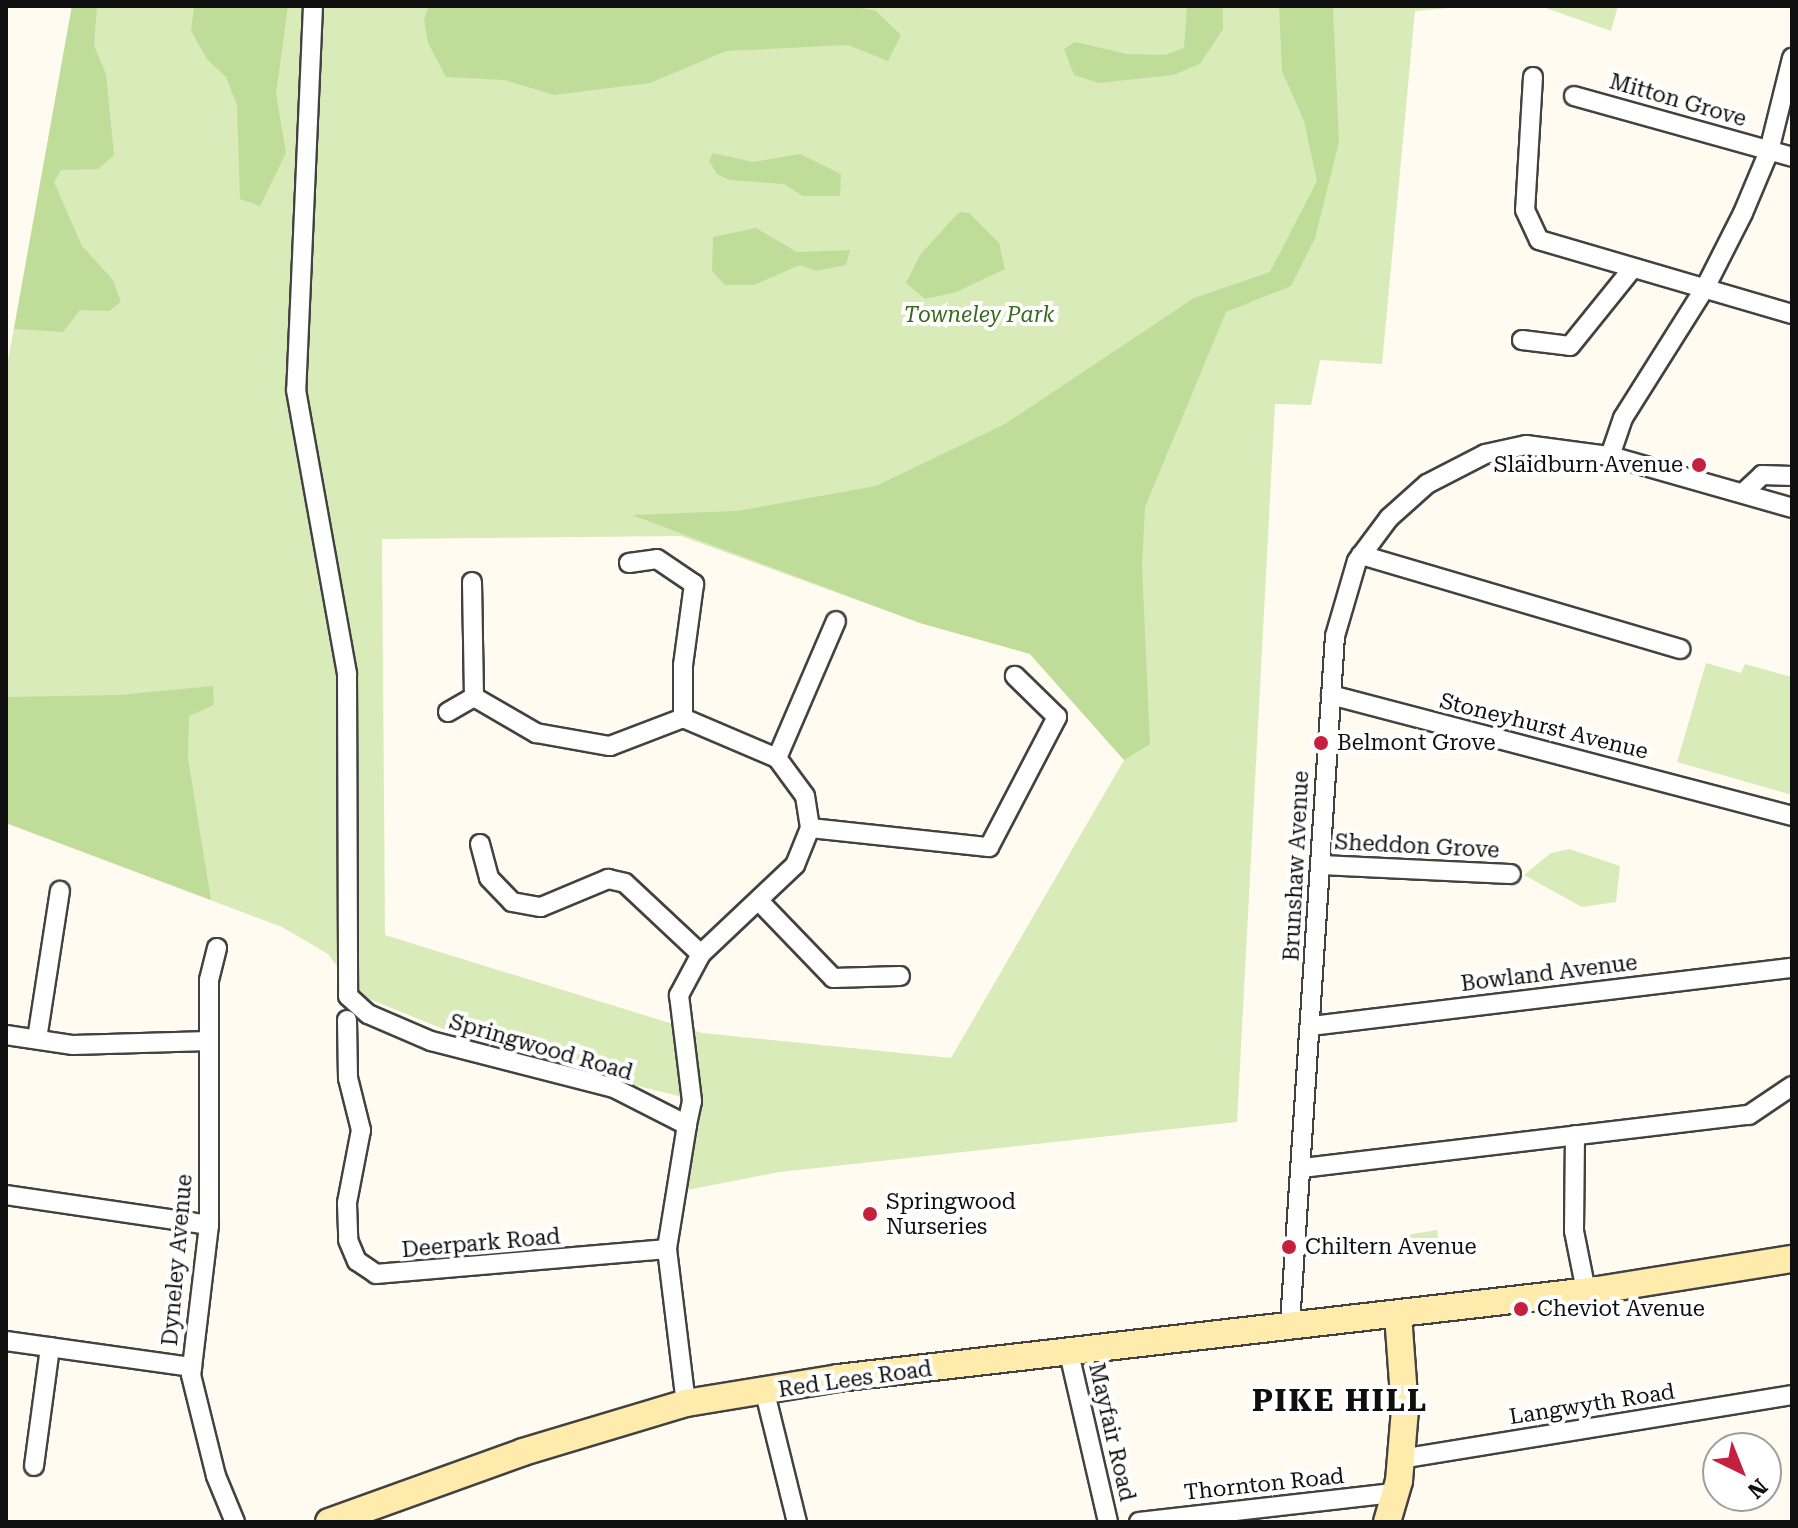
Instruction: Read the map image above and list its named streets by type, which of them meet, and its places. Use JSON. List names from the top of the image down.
{
  "streets": {
    "street": [
      "Mitton Grove",
      "Stoneyhurst Avenue",
      "Sheddon Grove",
      "Brunshaw Avenue",
      "Bowland Avenue",
      "Springwood Road",
      "Deerpark Road",
      "Dyneley Avenue",
      "Red Lees Road",
      "Langwyth Road",
      "Mayfair Road",
      "Thornton Road"
    ]
  },
  "crossings": [
    ["Stoneyhurst Avenue", "Brunshaw Avenue"],
    ["Sheddon Grove", "Brunshaw Avenue"],
    ["Brunshaw Avenue", "Bowland Avenue"],
    ["Brunshaw Avenue", "Red Lees Road"],
    ["Red Lees Road", "Mayfair Road"]
  ],
  "districts": ["PIKE HILL"],
  "parks": ["Towneley Park"],
  "places": [
    "Slaidburn Avenue",
    "Belmont Grove",
    "Springwood Nurseries",
    "Chiltern Avenue",
    "Cheviot Avenue"
  ],
  "north": "bottom right"
}
